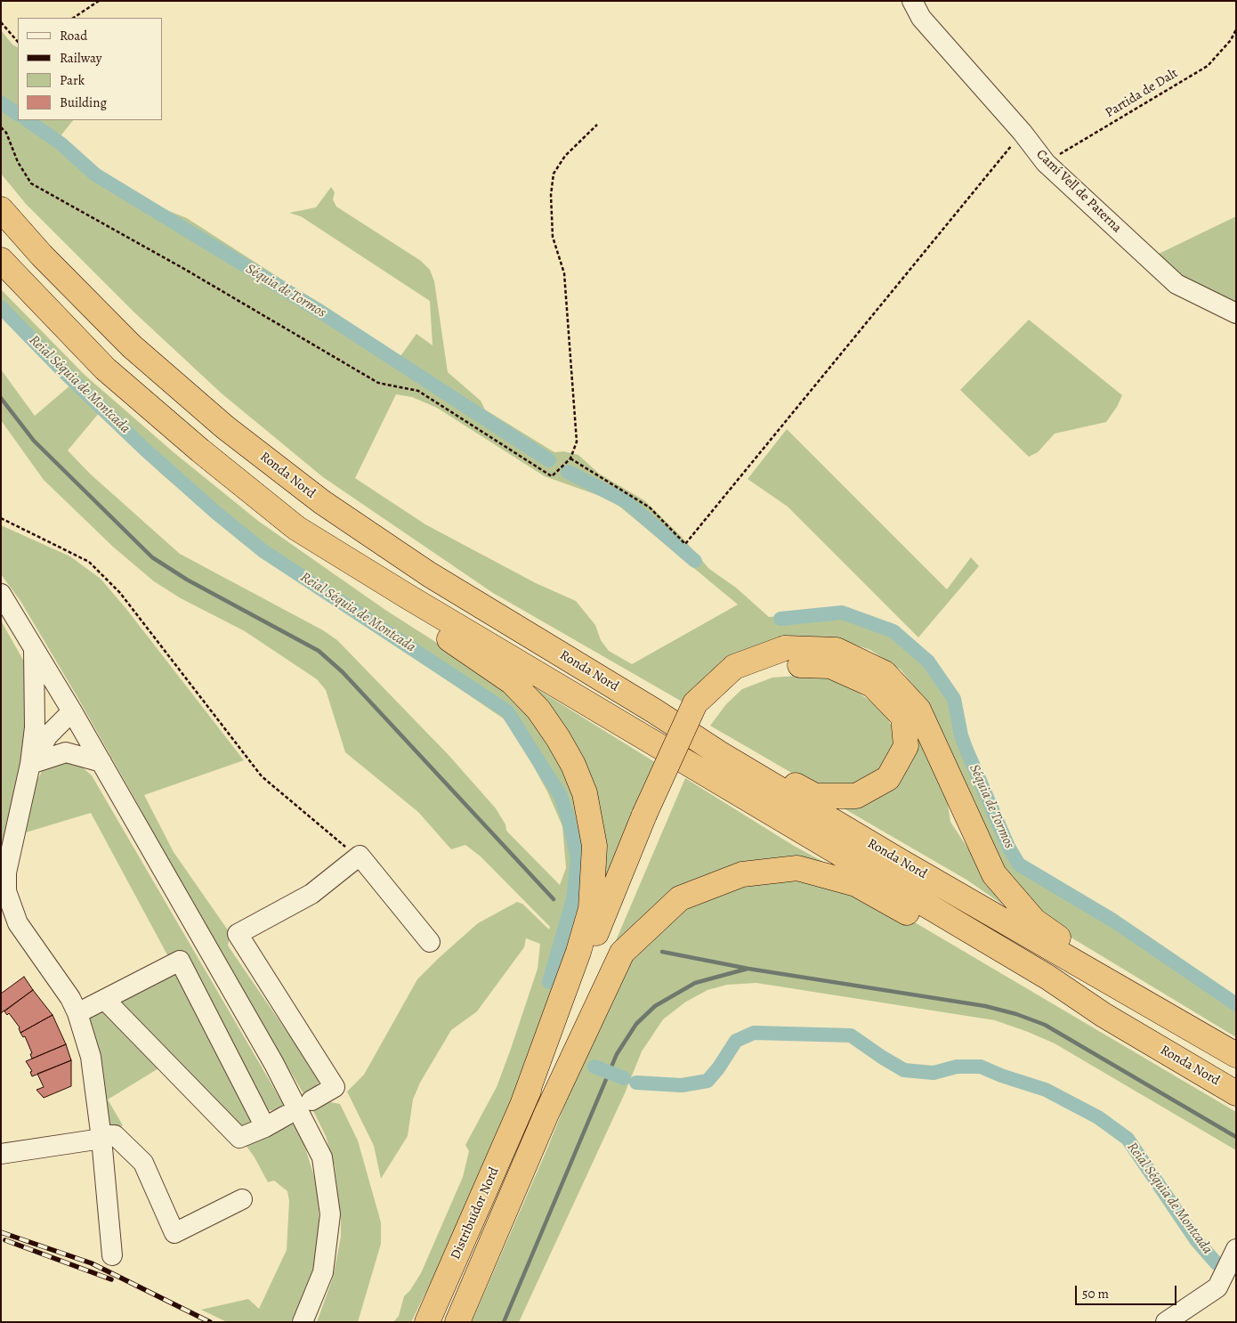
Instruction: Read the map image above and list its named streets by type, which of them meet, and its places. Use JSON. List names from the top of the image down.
{
  "streets": {
    "highway": ["Ronda Nord", "Distribuïdor Nord"],
    "street": ["Camí Vell de Paterna"],
    "path": ["Partida de Dalt"]
  },
  "crossings": [
    ["Partida de Dalt", "Camí Vell de Paterna"]
  ],
  "water": ["Séquia de Tormos", "Reial Séquia de Montcada"],
  "legend": [
    "Road",
    "Railway",
    "Park",
    "Building"
  ],
  "scale_bar": "50 m"
}
